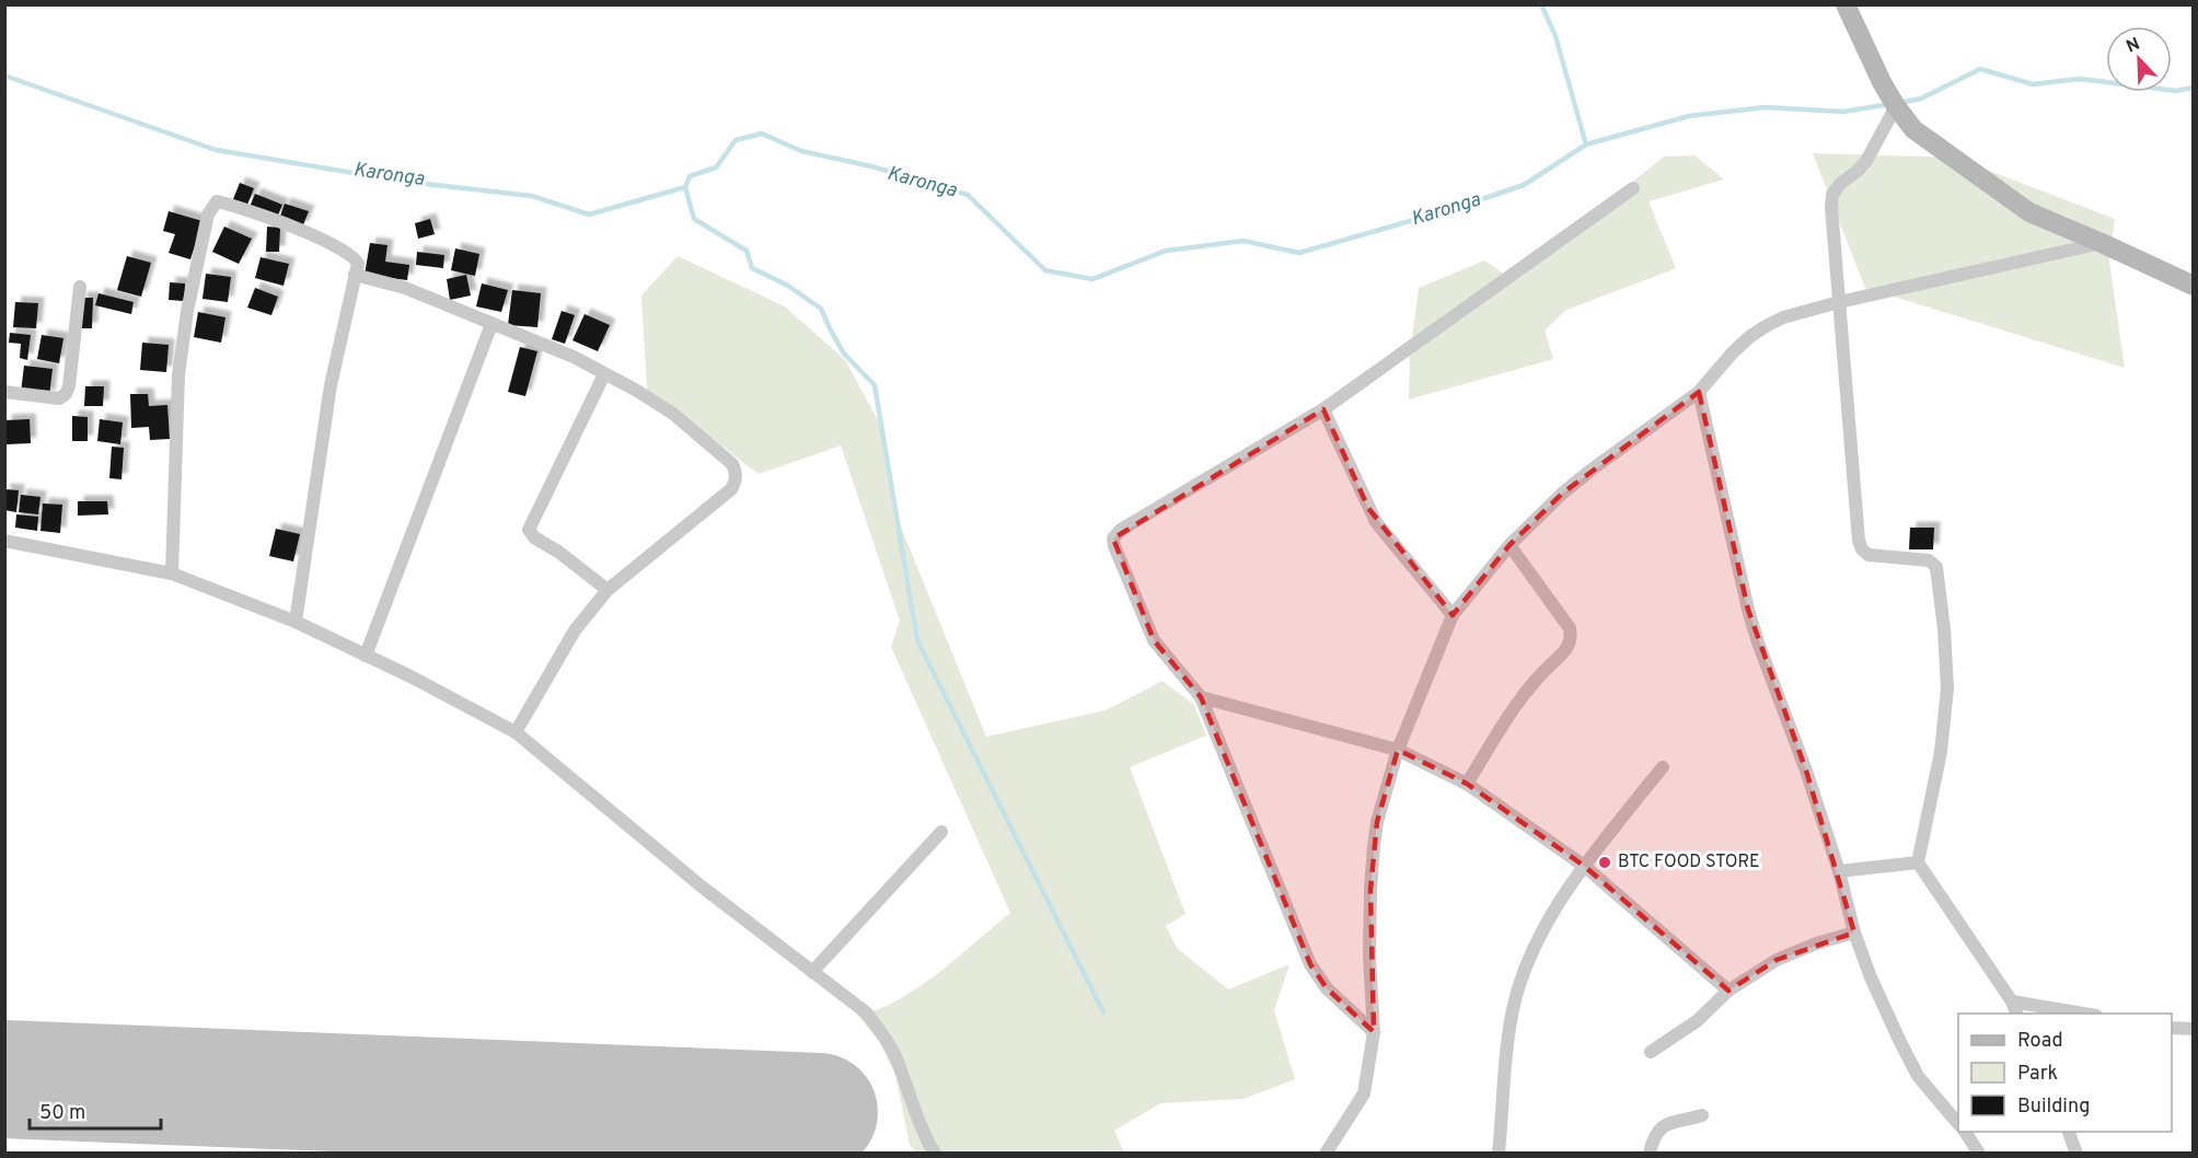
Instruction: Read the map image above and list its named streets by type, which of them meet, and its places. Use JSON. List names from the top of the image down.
{
  "water": ["Karonga"],
  "places": ["BTC FOOD STORE"],
  "legend": ["Road", "Park", "Building"],
  "scale_bar": "50 m",
  "north": "top left"
}
